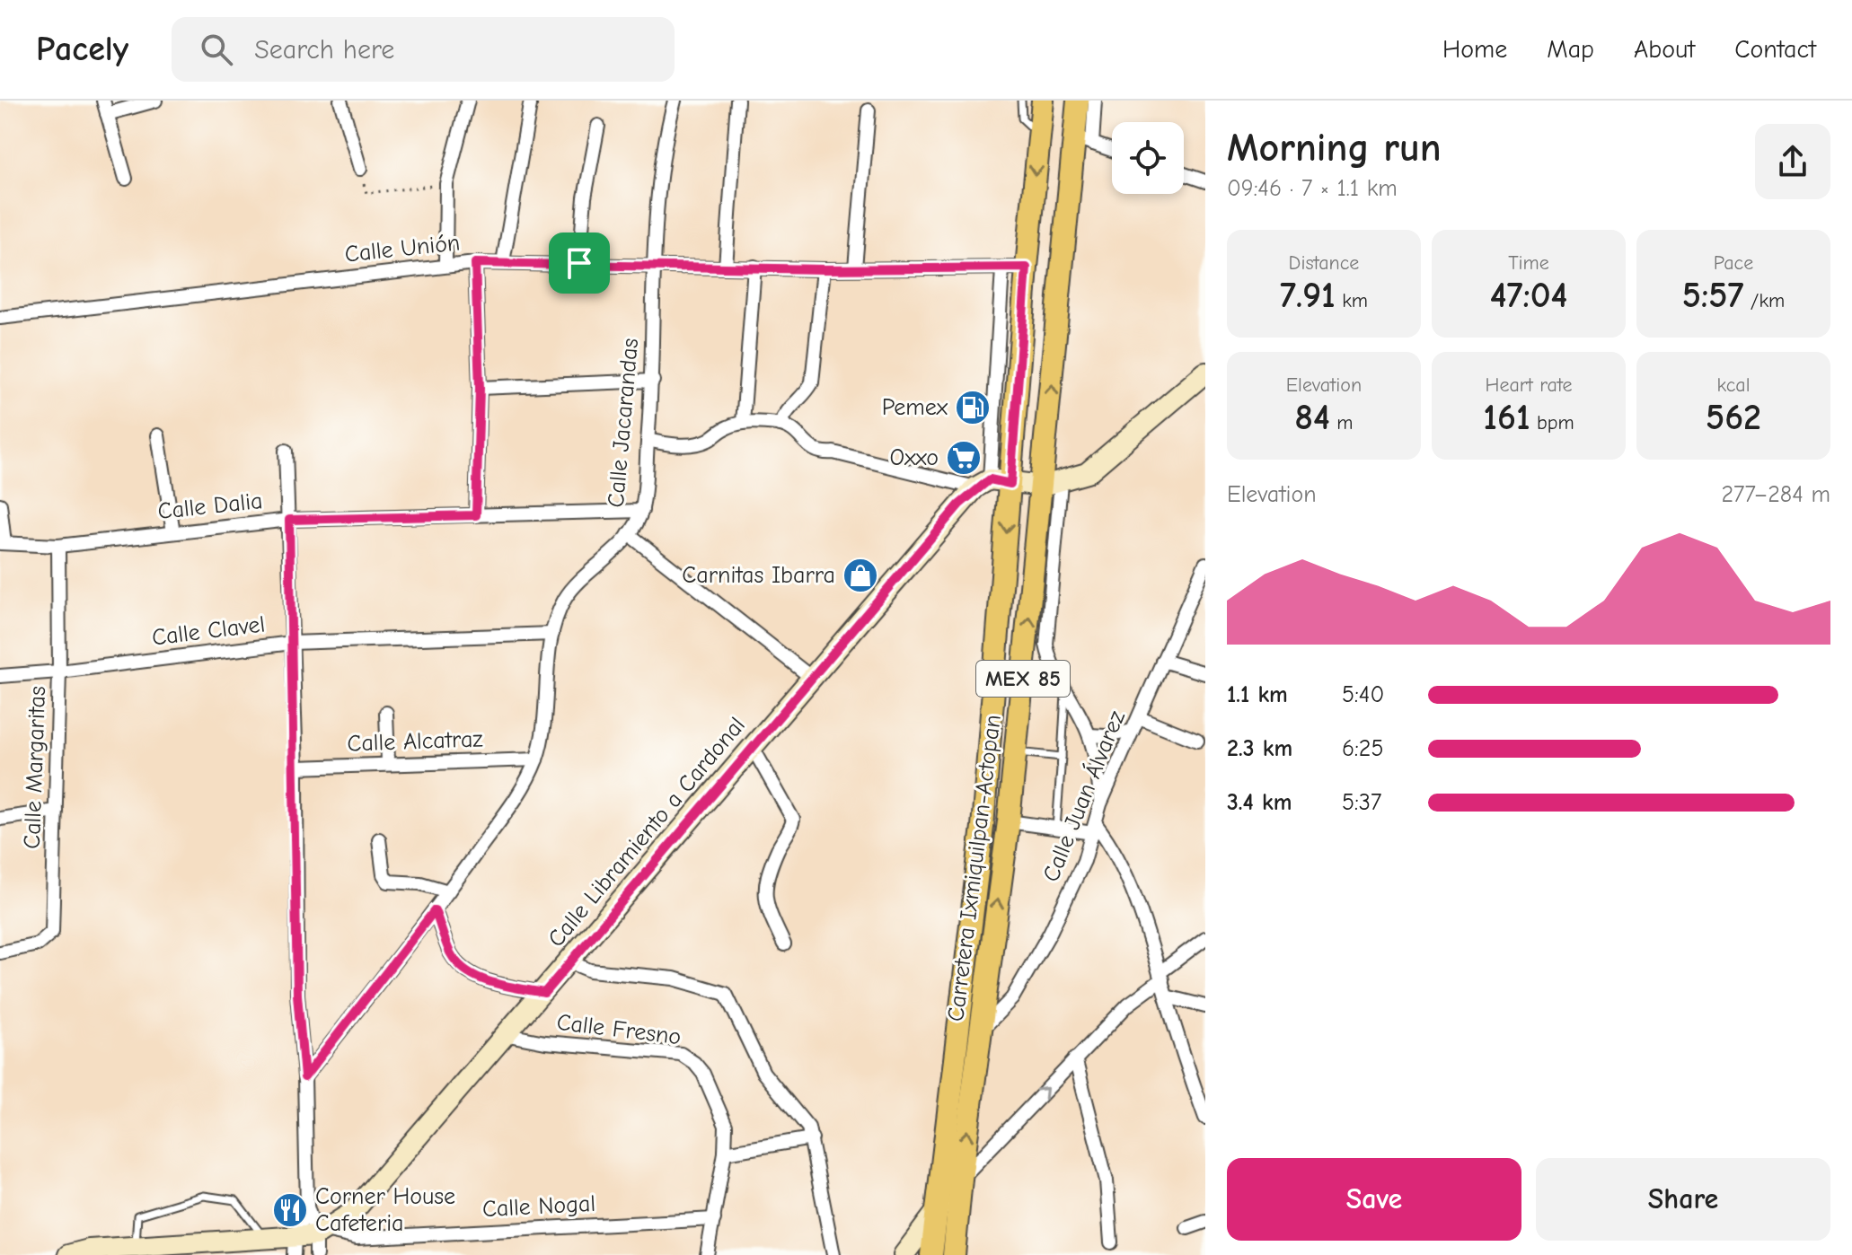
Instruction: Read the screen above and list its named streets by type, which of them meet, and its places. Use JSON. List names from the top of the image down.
{
  "streets": {
    "main road": ["MEX 85", "Carretera Ixmiquilpan-Actopan"],
    "street": [
      "Calle Unión",
      "Calle Jacarandas",
      "Calle Dalia",
      "Calle Clavel",
      "Calle Alcatraz",
      "Calle Margaritas",
      "Calle Juan Álvarez",
      "Calle Libramiento a Cardonal",
      "Calle Fresno",
      "Calle Nogal"
    ]
  },
  "crossings": [
    ["Calle Unión", "Calle Jacarandas"],
    ["Calle Unión", "MEX 85"],
    ["Calle Jacarandas", "Calle Dalia"],
    ["Calle Jacarandas", "Calle Clavel"],
    ["Calle Jacarandas", "Calle Alcatraz"],
    ["Calle Dalia", "Calle Margaritas"],
    ["Calle Clavel", "Calle Margaritas"],
    ["MEX 85", "Calle Libramiento a Cardonal"],
    ["Calle Juan Álvarez", "Carretera Ixmiquilpan-Actopan"],
    ["Calle Libramiento a Cardonal", "Calle Fresno"],
    ["Calle Libramiento a Cardonal", "Calle Nogal"],
    ["Calle Fresno", "Calle Nogal"]
  ],
  "places": {
    "fuel station": ["Pemex"],
    "supermarket": ["Oxxo"],
    "shop": ["Carnitas Ibarra"],
    "restaurant": ["Corner House Cafeteria"]
  },
  "page": {
    "header": "Pacely",
    "search": "Search here",
    "nav": [
      "Home",
      "Map",
      "About",
      "Contact"
    ],
    "heading": ["Morning run", "09:46 · 7 × 1.1 km"],
    "stats": [
      ["Distance", "7.91 km"],
      ["Time", "47:04"],
      ["Pace", "5:57 /km"],
      ["Elevation", "84 m"],
      ["Heart rate", "161 bpm"],
      ["kcal", "562"]
    ],
    "chart": ["Elevation", "277–284 m"],
    "list": [
      {
        "name": "1.1 km",
        "note": "5:40"
      },
      {
        "name": "2.3 km",
        "note": "6:25"
      },
      {
        "name": "3.4 km",
        "note": "5:37"
      }
    ],
    "buttons": ["Save", "Share"]
  }
}
